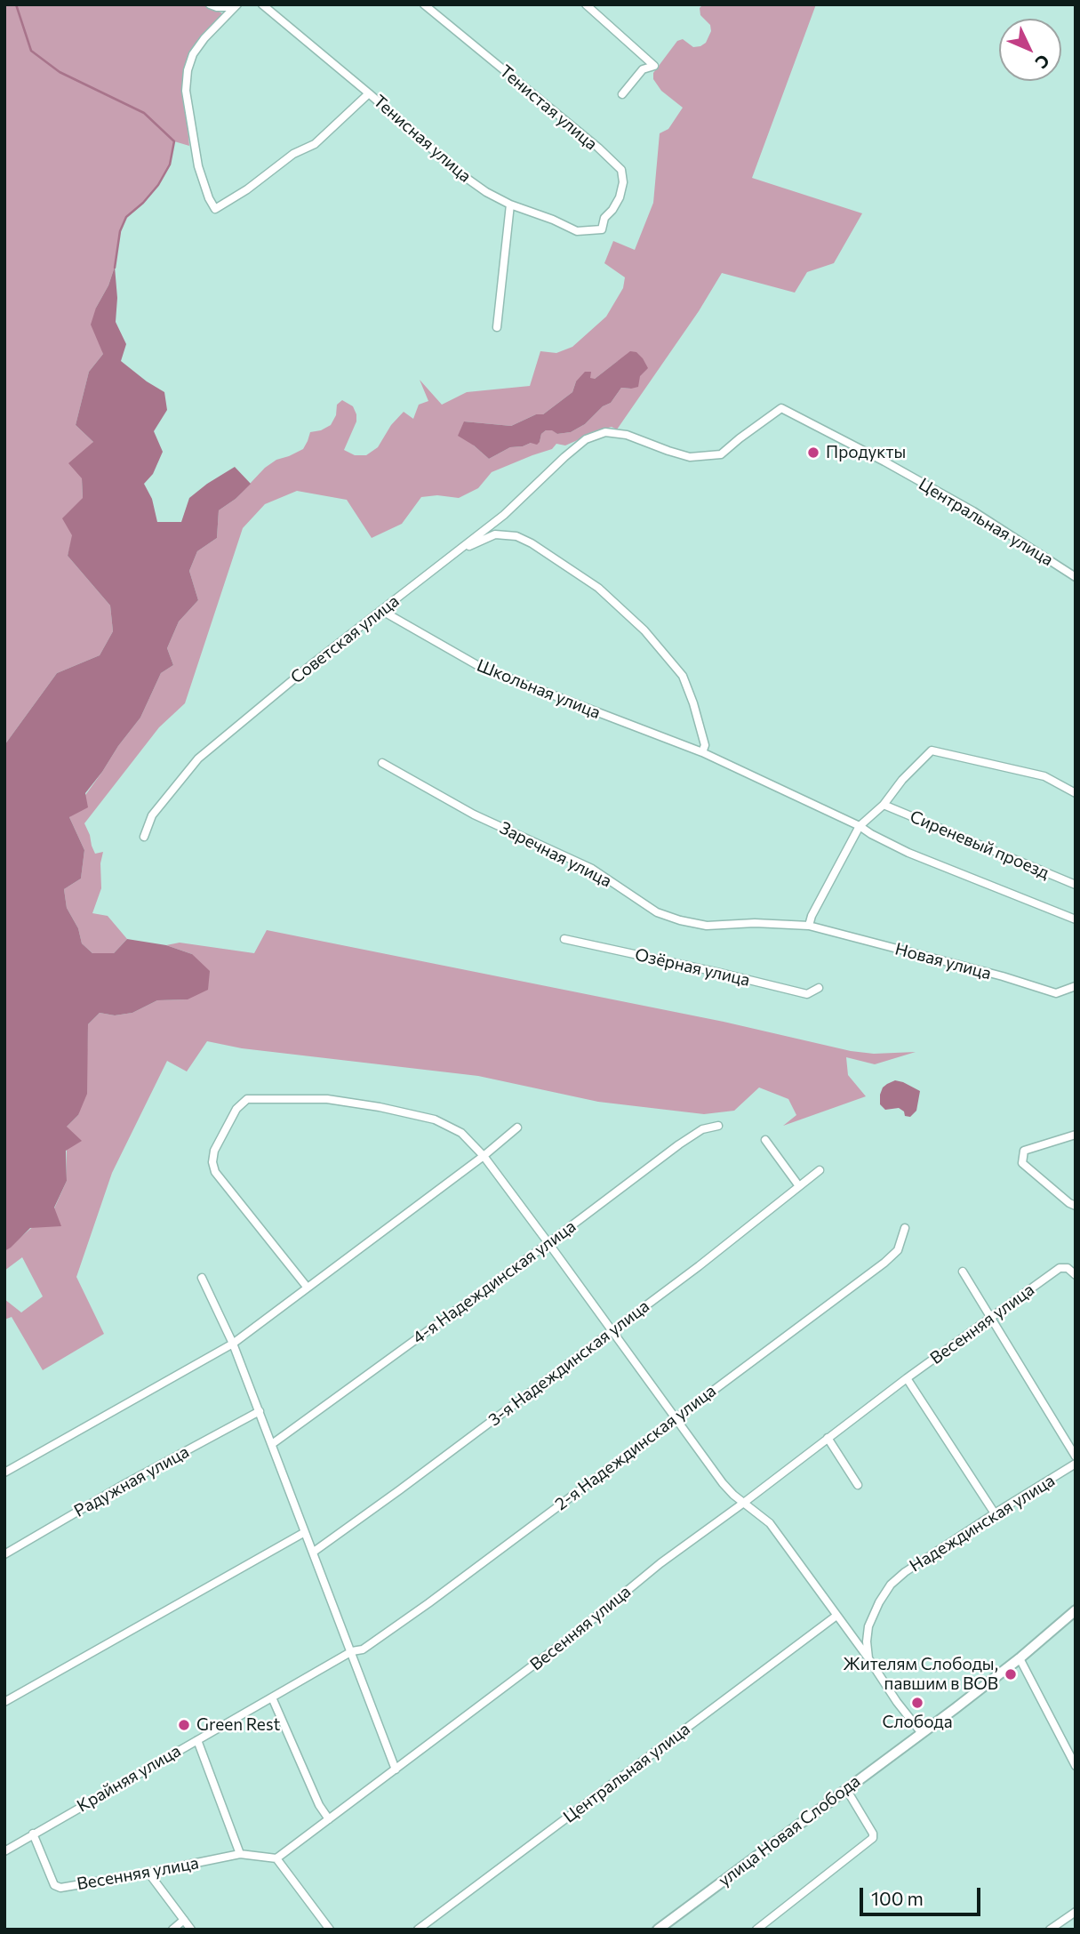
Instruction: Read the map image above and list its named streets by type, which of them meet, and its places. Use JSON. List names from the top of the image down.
{
  "streets": {
    "street": [
      "Тенистая улица",
      "Тенисная улица",
      "Центральная улица",
      "Советская улица",
      "Школьная улица",
      "Сиреневый проезд",
      "Заречная улица",
      "Новая улица",
      "Озёрная улица",
      "4-я Надеждинская улица",
      "Весенняя улица",
      "3-я Надеждинская улица",
      "2-я Надеждинская улица",
      "Радужная улица",
      "Надеждинская улица",
      "Крайняя улица",
      "улица Новая Слобода"
    ]
  },
  "crossings": [
    ["Тенистая улица", "Тенисная улица"],
    ["Центральная улица", "Советская улица"],
    ["Советская улица", "Школьная улица"],
    ["Заречная улица", "Новая улица"],
    ["Весенняя улица", "Крайняя улица"],
    ["2-я Надеждинская улица", "Крайняя улица"]
  ],
  "places": [
    "Продукты",
    "Жителям Слободы, павшим в ВОВ",
    "Слобода",
    "Green Rest"
  ],
  "scale_bar": "100 m",
  "north": "bottom right"
}
